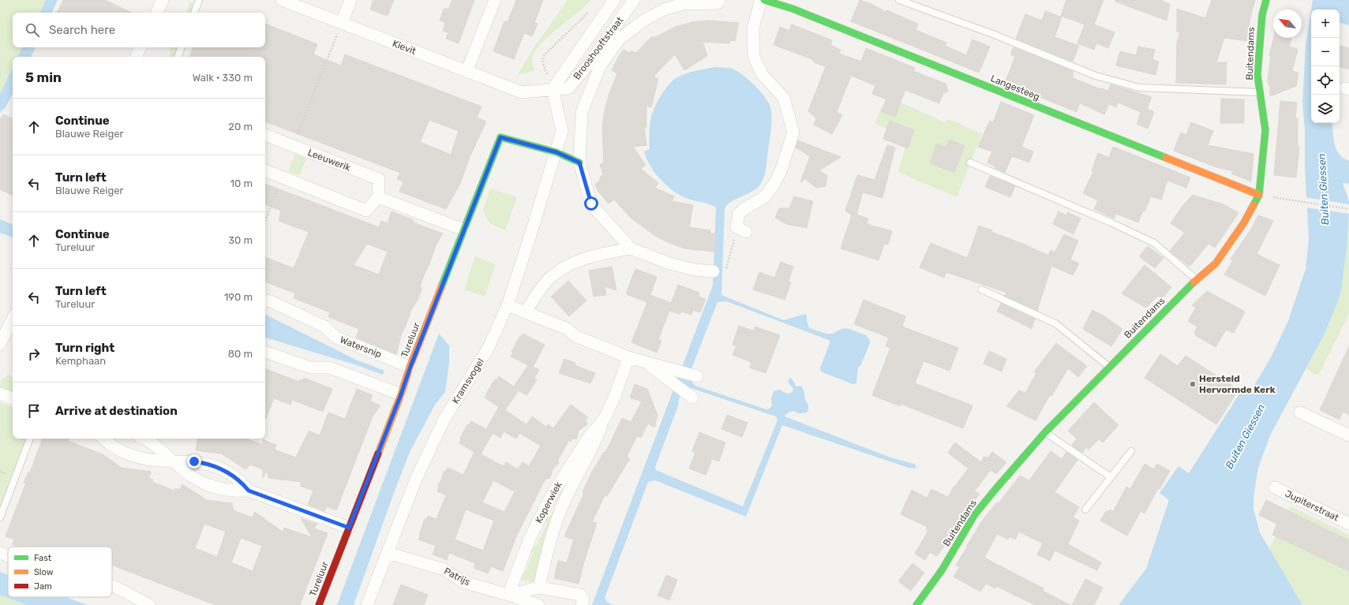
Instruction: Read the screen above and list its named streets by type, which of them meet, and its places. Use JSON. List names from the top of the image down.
{
  "streets": {
    "street": [
      "Kievit",
      "Brooshooftstraat",
      "Buitendams",
      "Langesteeg",
      "Leeuwerik",
      "Tureluur",
      "Watersnip",
      "Kramsvogel",
      "Koperwiek",
      "Jupiterstraat",
      "Patrijs"
    ]
  },
  "crossings": [
    ["Kievit", "Brooshooftstraat"],
    ["Kievit", "Kramsvogel"],
    ["Brooshooftstraat", "Kramsvogel"],
    ["Buitendams", "Langesteeg"],
    ["Tureluur", "Watersnip"],
    ["Tureluur", "Kramsvogel"],
    ["Kramsvogel", "Patrijs"],
    ["Koperwiek", "Patrijs"]
  ],
  "water": ["Buiten Giessen"],
  "places": ["Hersteld Hervormde Kerk"],
  "legend": ["Fast", "Slow", "Jam"],
  "north": "top left",
  "page": {
    "map_buttons": ["+", "−"],
    "search": "Search here",
    "heading": ["5 min", "Walk · 330 m"],
    "list": [
      ["Continue", "Blauwe Reiger", "20 m"],
      ["Turn left", "Blauwe Reiger", "10 m"],
      ["Continue", "Tureluur", "30 m"],
      ["Turn left", "Tureluur", "190 m"],
      ["Turn right", "Kemphaan", "80 m"],
      "Arrive at destination"
    ]
  }
}
